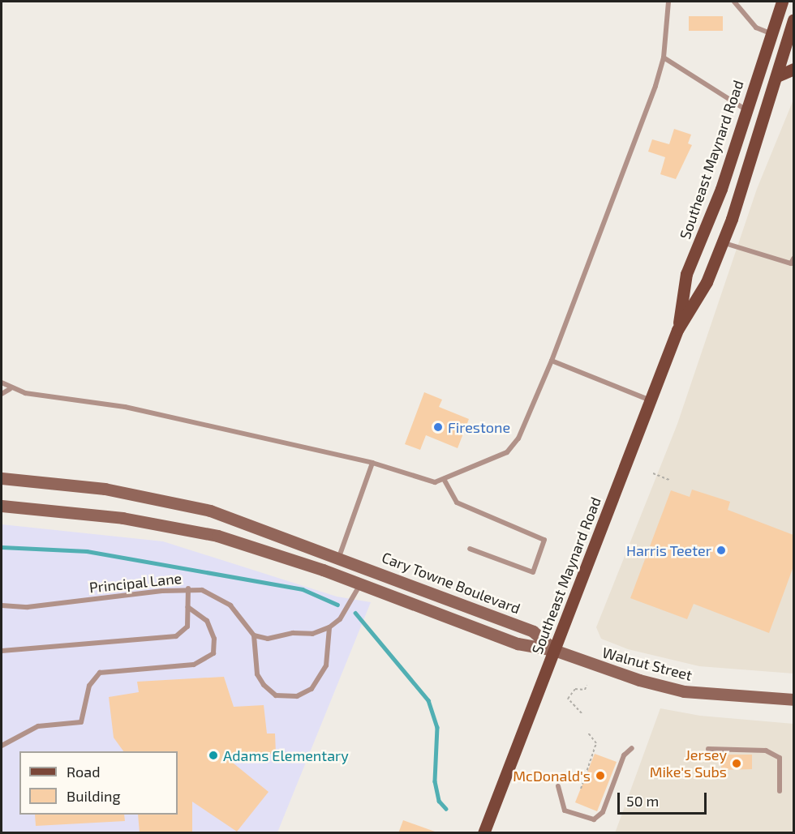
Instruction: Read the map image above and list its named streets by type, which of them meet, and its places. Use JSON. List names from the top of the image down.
{
  "streets": {
    "main road": ["Southeast Maynard Road", "Cary Towne Boulevard", "Walnut Street"],
    "lane": ["Principal Lane"]
  },
  "crossings": [
    ["Southeast Maynard Road", "Cary Towne Boulevard"],
    ["Southeast Maynard Road", "Walnut Street"],
    ["Cary Towne Boulevard", "Walnut Street"]
  ],
  "places": [
    "Firestone",
    "Harris Teeter",
    "Adams Elementary",
    "Jersey Mike's Subs",
    "McDonald's"
  ],
  "legend": ["Road", "Building"],
  "scale_bar": "50 m"
}
